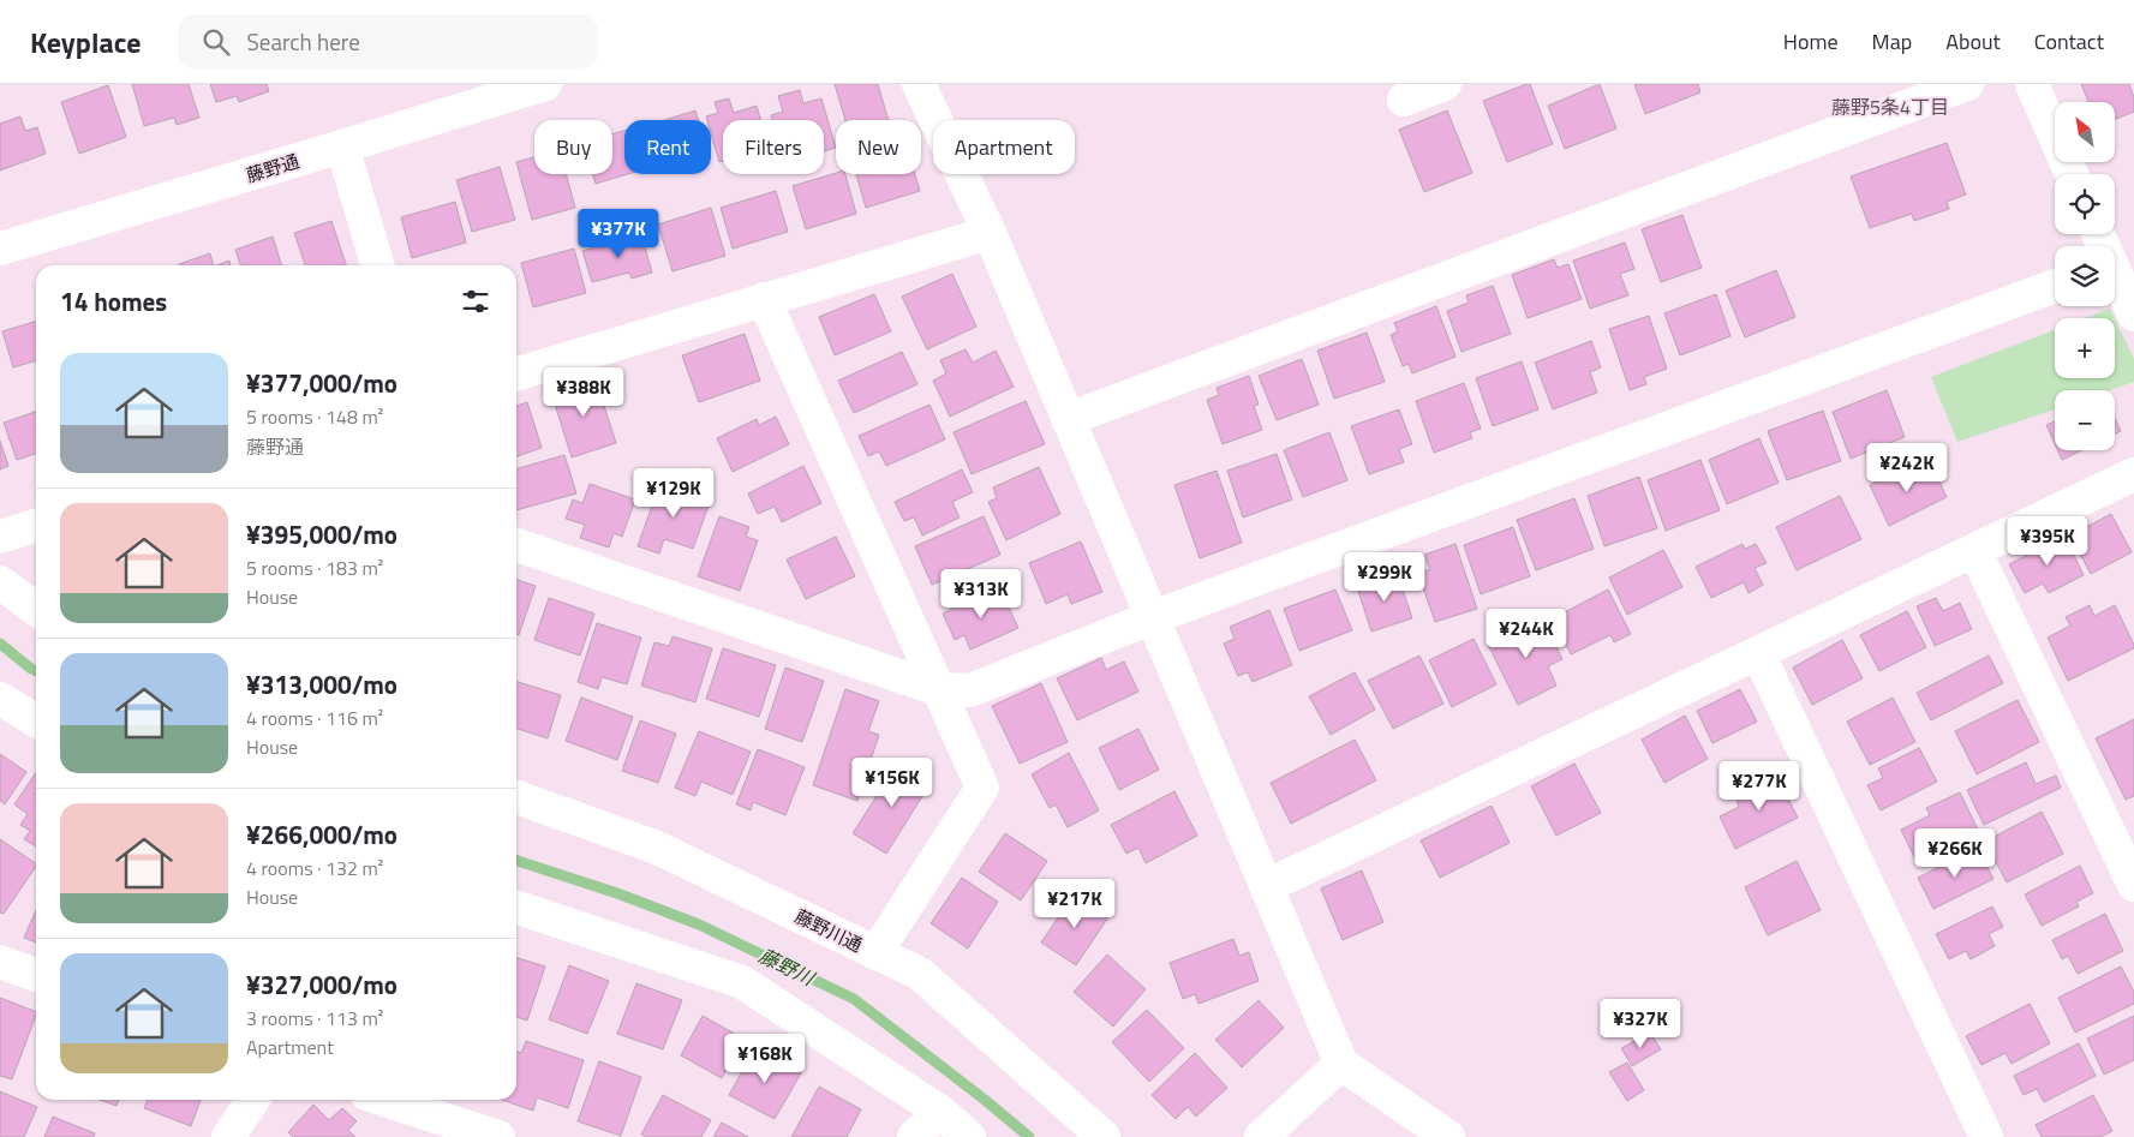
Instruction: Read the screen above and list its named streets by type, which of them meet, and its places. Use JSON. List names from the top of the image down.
{
  "streets": {
    "street": ["藤野通", "藤野川通"]
  },
  "districts": ["藤野5条4丁目"],
  "water": ["藤野川"],
  "north": "top left",
  "page": {
    "header": "Keyplace",
    "search": "Search here",
    "nav": [
      "Home",
      "Map",
      "About",
      "Contact"
    ],
    "map_buttons": ["+", "−"],
    "chip": [
      "Buy",
      "Rent",
      "Filters",
      "New",
      "Apartment"
    ],
    "price": [
      "¥377K",
      "¥388K",
      "¥242K",
      "¥129K",
      "¥395K",
      "¥299K",
      "¥313K",
      "¥244K",
      "¥156K",
      "¥277K",
      "¥266K",
      "¥217K",
      "¥327K",
      "¥168K"
    ],
    "heading": "14 homes",
    "list": [
      {
        "name": "¥377,000/mo",
        "note": "5 rooms · 148 m² · 藤野通"
      },
      {
        "name": "¥395,000/mo",
        "note": "5 rooms · 183 m² · House"
      },
      {
        "name": "¥313,000/mo",
        "note": "4 rooms · 116 m² · House"
      },
      {
        "name": "¥266,000/mo",
        "note": "4 rooms · 132 m² · House"
      },
      {
        "name": "¥327,000/mo",
        "note": "3 rooms · 113 m² · Apartment"
      }
    ]
  }
}
